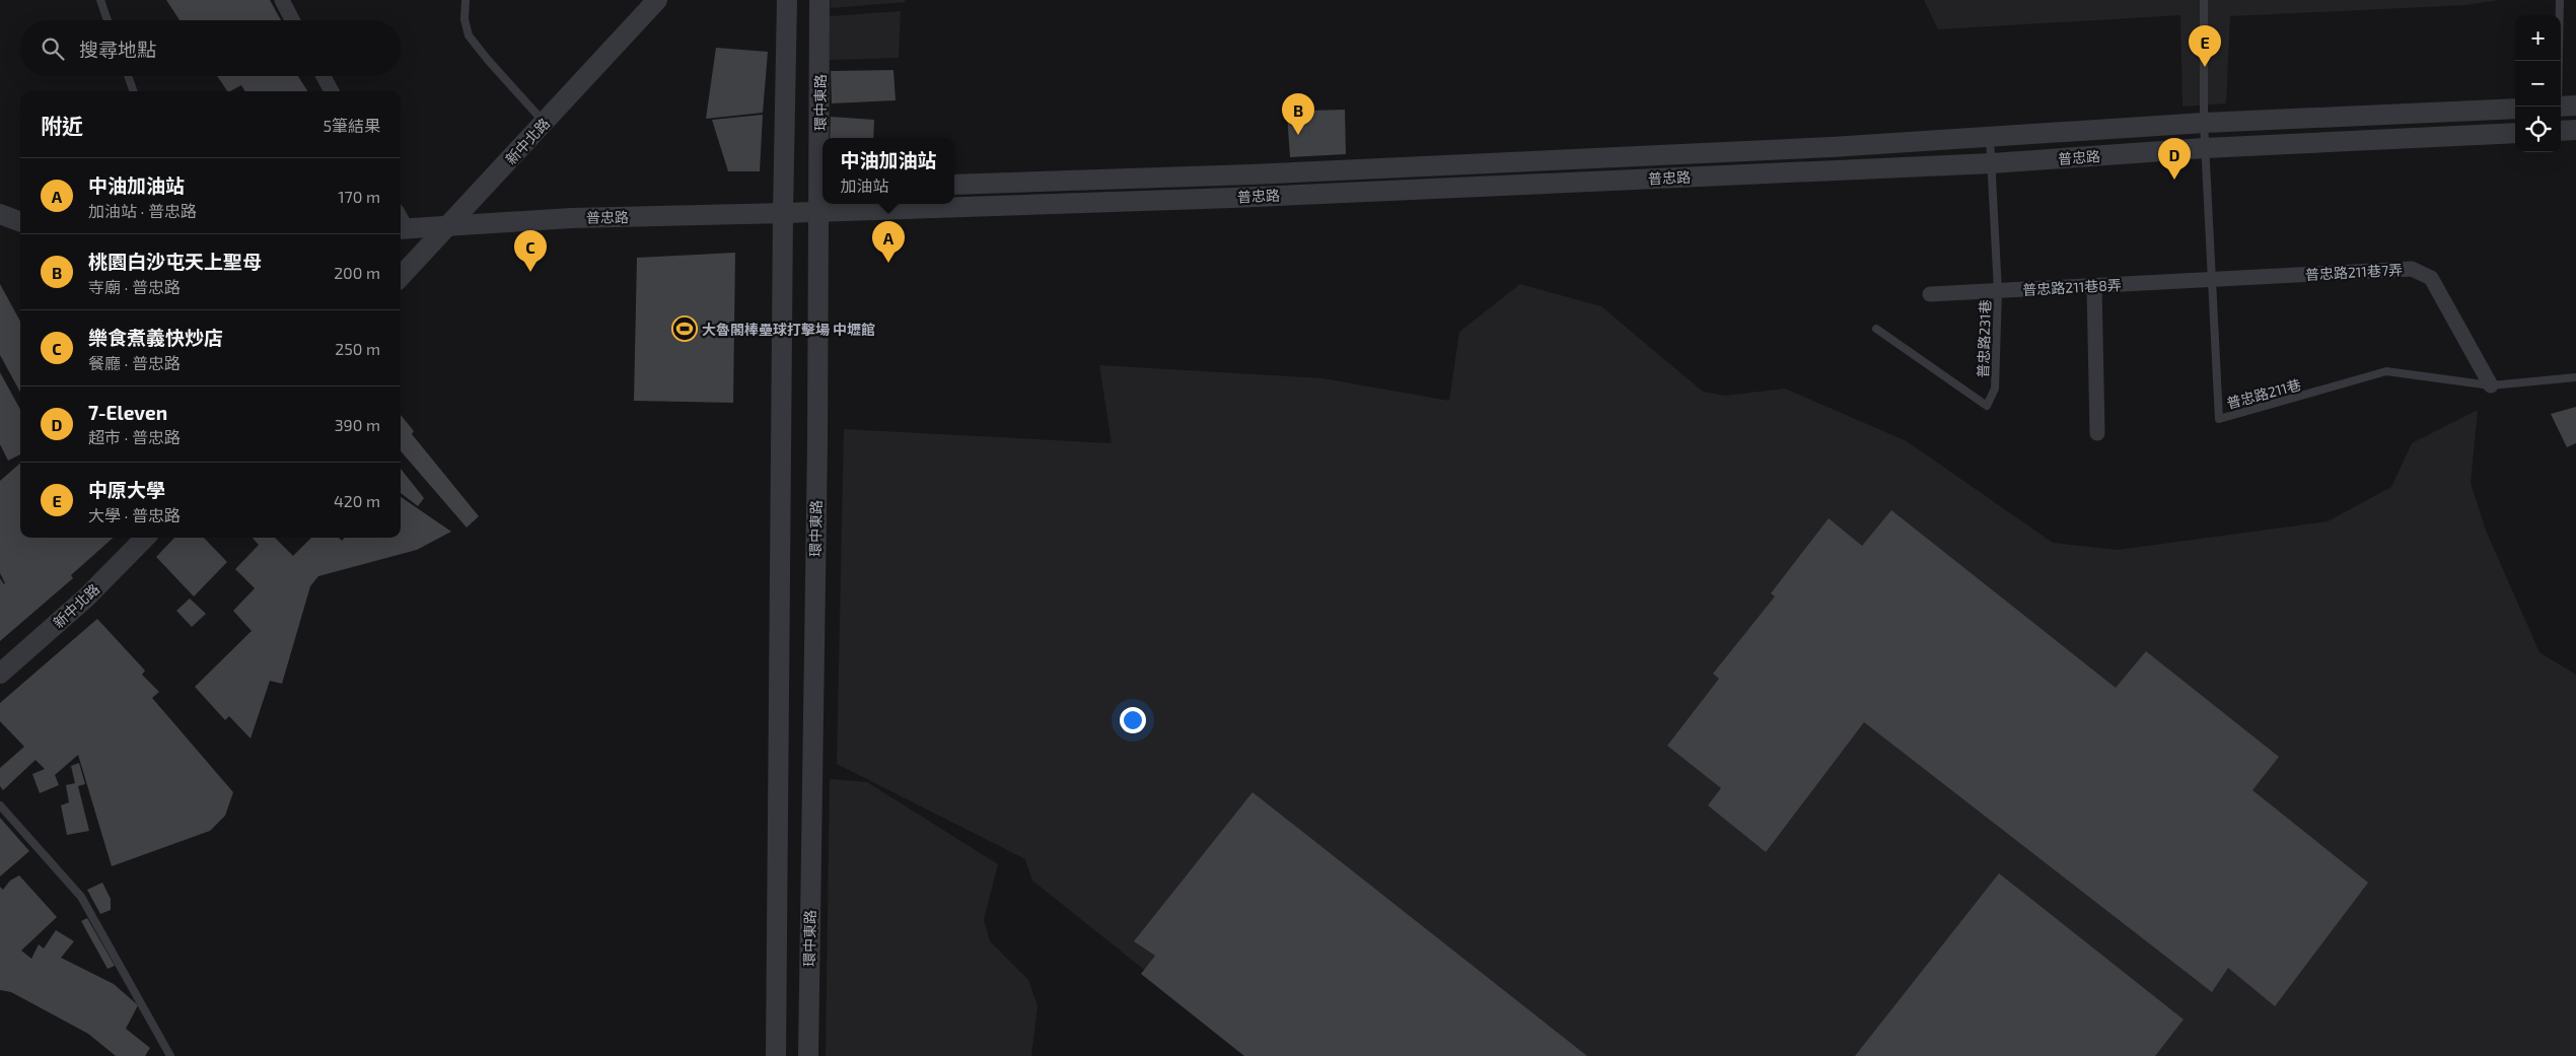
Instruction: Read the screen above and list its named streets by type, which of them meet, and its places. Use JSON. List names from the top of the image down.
{
  "streets": {
    "street": [
      "環中東路",
      "新中北路",
      "普忠路",
      "普忠路211巷7弄",
      "普忠路211巷8弄"
    ],
    "lane": ["普忠路231巷", "普忠路211巷"]
  },
  "crossings": [
    ["環中東路", "普忠路"],
    ["新中北路", "普忠路"],
    ["普忠路", "普忠路231巷"],
    ["普忠路", "普忠路211巷"],
    ["普忠路211巷7弄", "普忠路211巷8弄"],
    ["普忠路211巷7弄", "普忠路211巷"],
    ["普忠路211巷8弄", "普忠路231巷"],
    ["普忠路211巷8弄", "普忠路211巷"]
  ],
  "places": {
    "sports": ["大魯閣棒壘球打擊場 中壢館"]
  },
  "page": {
    "map_buttons": ["+", "−"],
    "search": "搜尋地點",
    "pins": [
      "E",
      "B",
      "D",
      "A",
      "C"
    ],
    "heading": ["附近", "5筆結果"],
    "popup": ["中油加油站", "加油站"],
    "list": [
      {
        "mark": "A",
        "name": "中油加油站",
        "note": "加油站 · 普忠路",
        "value": "170 m"
      },
      {
        "mark": "B",
        "name": "桃園白沙屯天上聖母",
        "note": "寺廟 · 普忠路",
        "value": "200 m"
      },
      {
        "mark": "C",
        "name": "樂食煮義快炒店",
        "note": "餐廳 · 普忠路",
        "value": "250 m"
      },
      {
        "mark": "D",
        "name": "7-Eleven",
        "note": "超市 · 普忠路",
        "value": "390 m"
      },
      {
        "mark": "E",
        "name": "中原大學",
        "note": "大學 · 普忠路",
        "value": "420 m"
      }
    ]
  }
}
